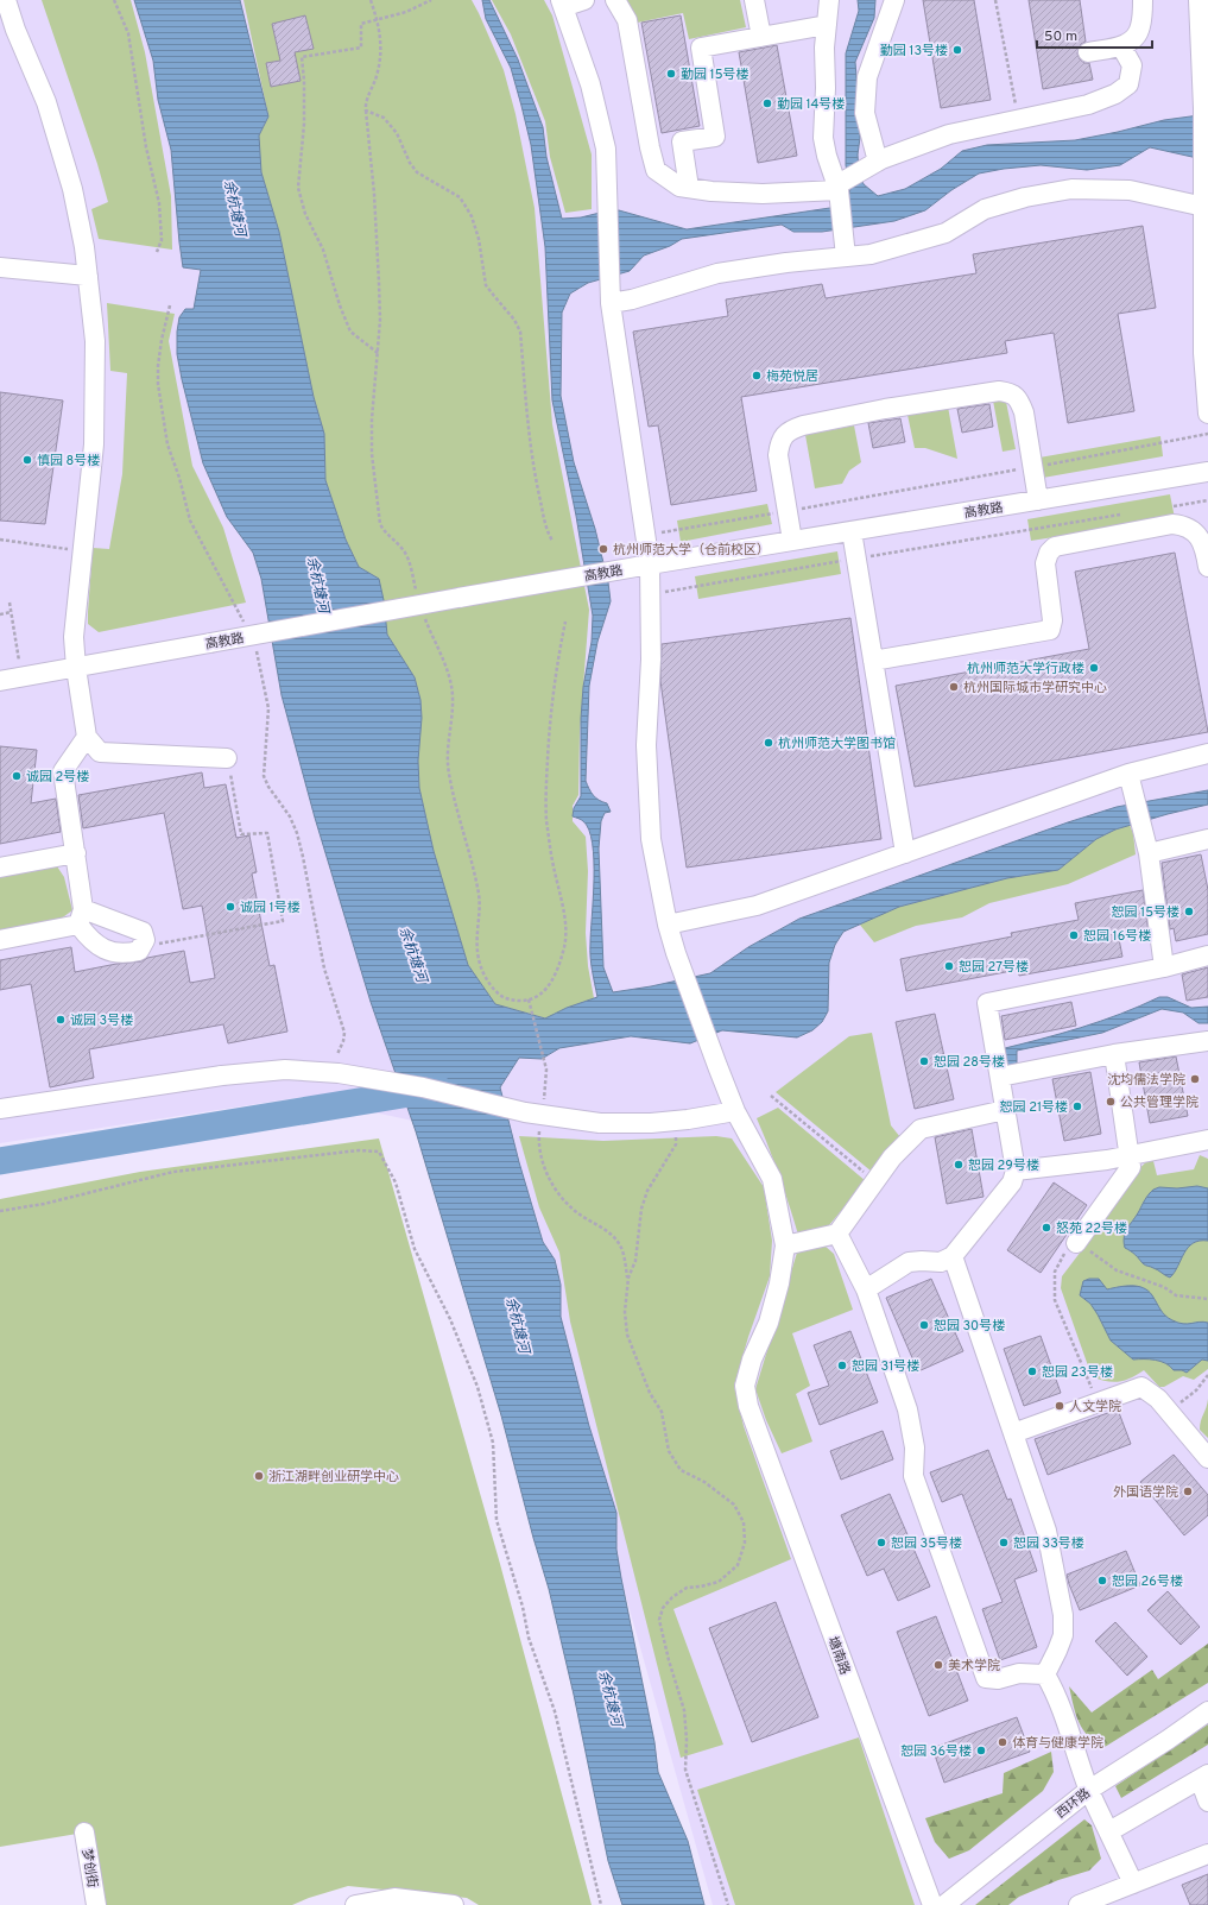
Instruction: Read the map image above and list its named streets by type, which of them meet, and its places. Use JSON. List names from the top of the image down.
{
  "streets": {
    "street": [
      "高教路",
      "塘南路",
      "西环路",
      "梦创街"
    ]
  },
  "crossings": [
    ["高教路", "塘南路"]
  ],
  "water": ["余杭塘河"],
  "places": [
    "勤园 13号楼",
    "勤园 15号楼",
    "勤园 14号楼",
    "梅苑悦居",
    "慎园 8号楼",
    "杭州师范大学（仓前校区）",
    "杭州师范大学行政楼",
    "杭州国际城市学研究中心",
    "杭州师范大学图书馆",
    "诚园 2号楼",
    "诚园 1号楼",
    "恕园 15号楼",
    "恕园 16号楼",
    "恕园 27号楼",
    "诚园 3号楼",
    "恕园 28号楼",
    "沈均儒法学院",
    "公共管理学院",
    "恕园 21号楼",
    "恕园 29号楼",
    "怒苑 22号楼",
    "恕园 30号楼",
    "恕园 31号楼",
    "恕园 23号楼",
    "人文学院",
    "浙江湖畔创业研学中心",
    "外国语学院",
    "恕园 35号楼",
    "恕园 33号楼",
    "恕园 26号楼",
    "美术学院",
    "体育与健康学院",
    "恕园 36号楼"
  ],
  "scale_bar": "50 m"
}
